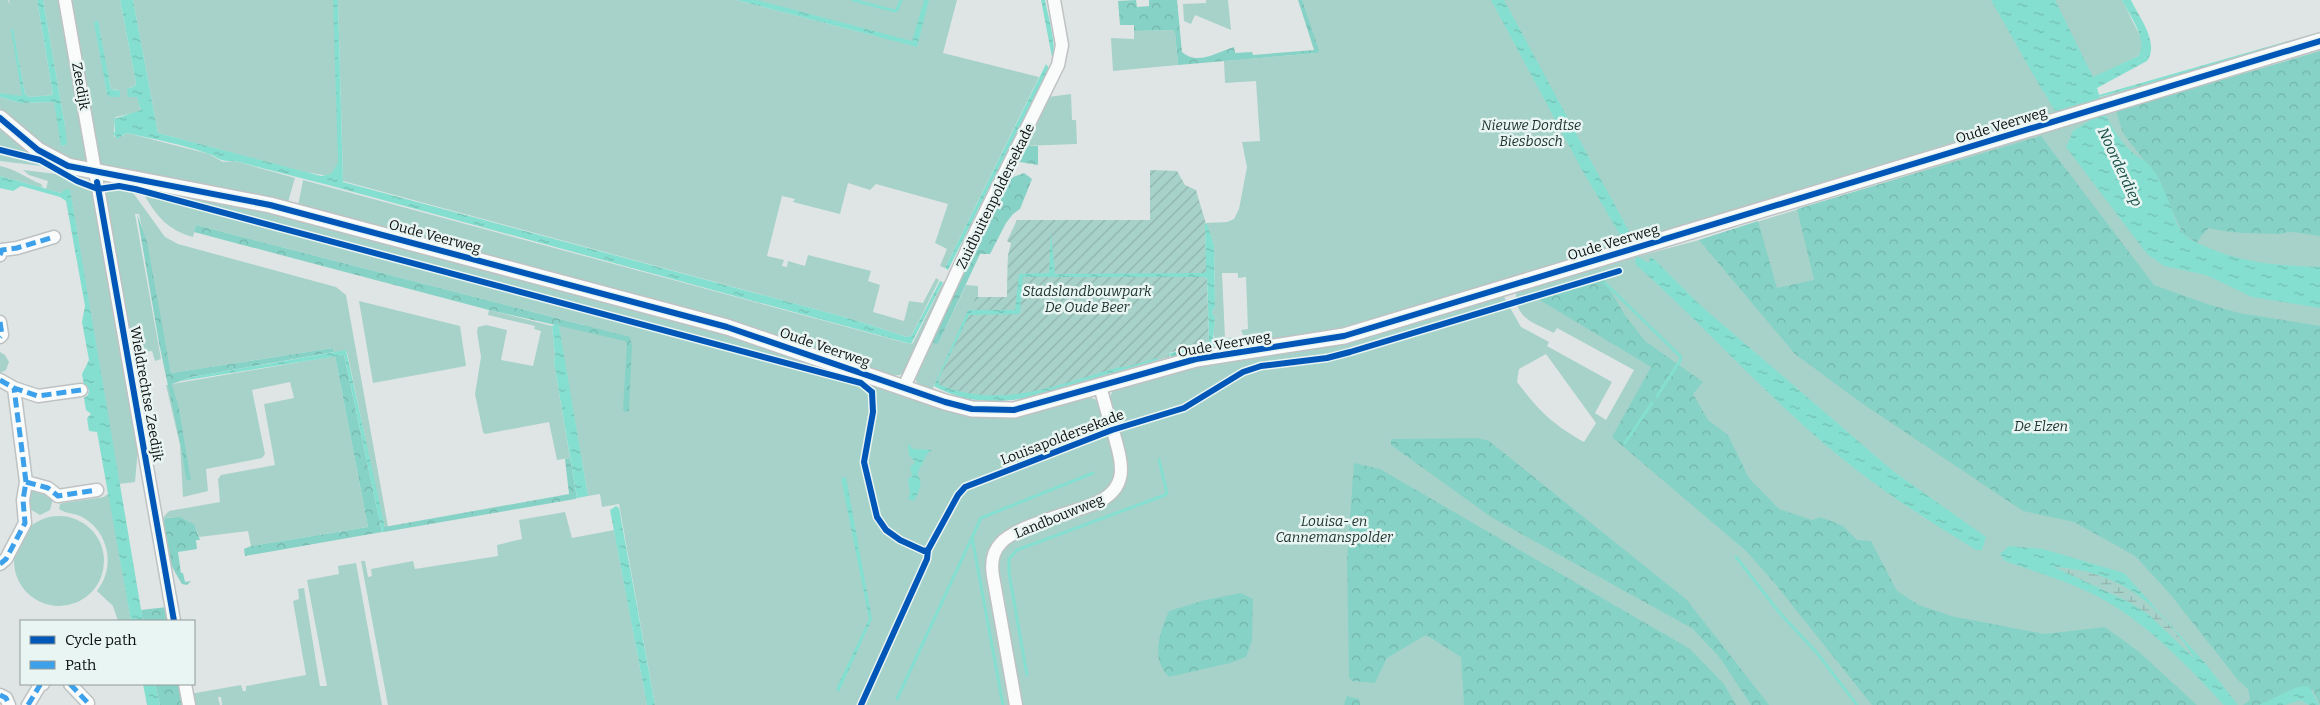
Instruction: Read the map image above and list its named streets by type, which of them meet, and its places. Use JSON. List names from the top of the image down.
{
  "streets": {
    "street": [
      "Zeedijk",
      "Oude Veerweg",
      "Zuidbuitenpoldersekade",
      "Wieldrechtse Zeedijk",
      "Landbouwweg"
    ],
    "cycle path": ["Louisapoldersekade"]
  },
  "crossings": [
    ["Zeedijk", "Oude Veerweg"],
    ["Zeedijk", "Wieldrechtse Zeedijk"],
    ["Oude Veerweg", "Zuidbuitenpoldersekade"],
    ["Oude Veerweg", "Wieldrechtse Zeedijk"],
    ["Oude Veerweg", "Landbouwweg"]
  ],
  "water": ["Noorderdiep"],
  "parks": [
    "Nieuwe Dordtse Biesbosch",
    "Stadslandbouwpark De Oude Beer",
    "De Elzen",
    "Louisa- en Cannemanspolder"
  ],
  "legend": ["Cycle path", "Path"]
}
